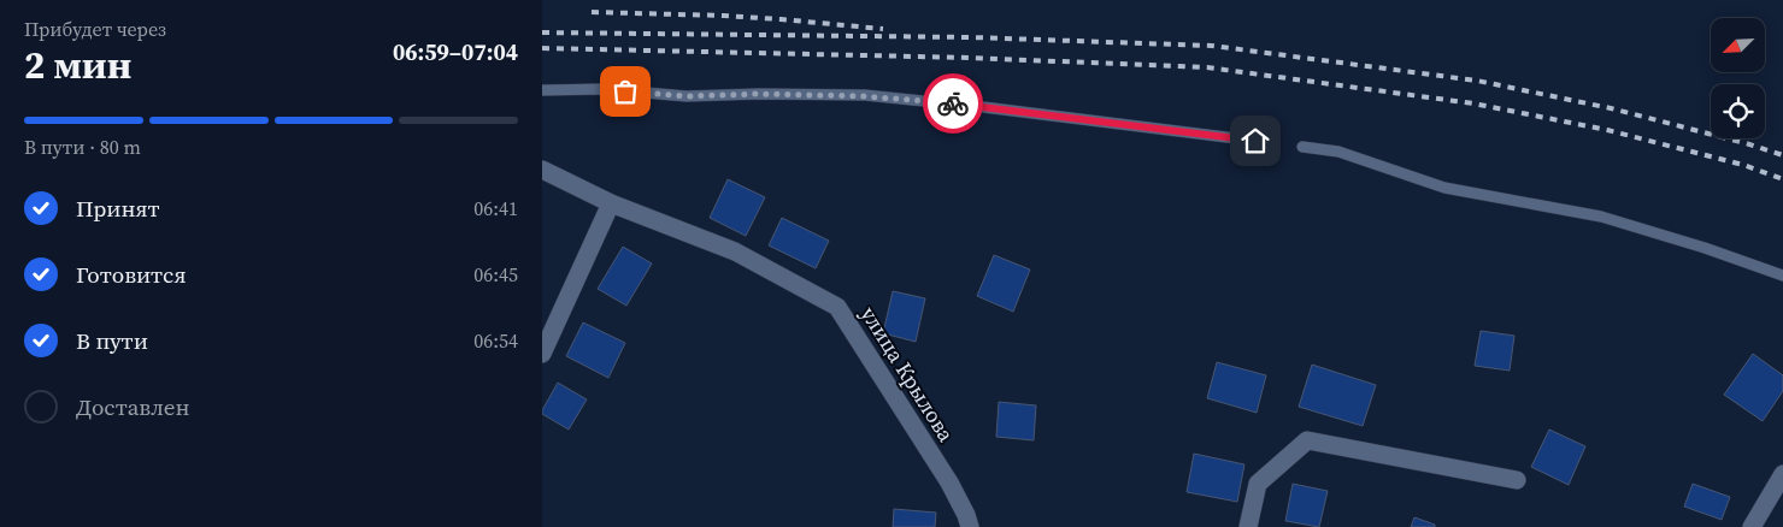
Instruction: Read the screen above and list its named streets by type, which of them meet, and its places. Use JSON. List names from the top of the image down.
{
  "streets": {
    "street": ["улица Крылова"]
  },
  "north": "bottom left",
  "page": {
    "heading": ["2 мин", "Прибудет через", "06:59–07:04"],
    "bar": "В пути · 80 m",
    "list": [
      ["Принят", "06:41"],
      ["Готовится", "06:45"],
      ["В пути", "06:54"],
      "Доставлен"
    ]
  }
}
